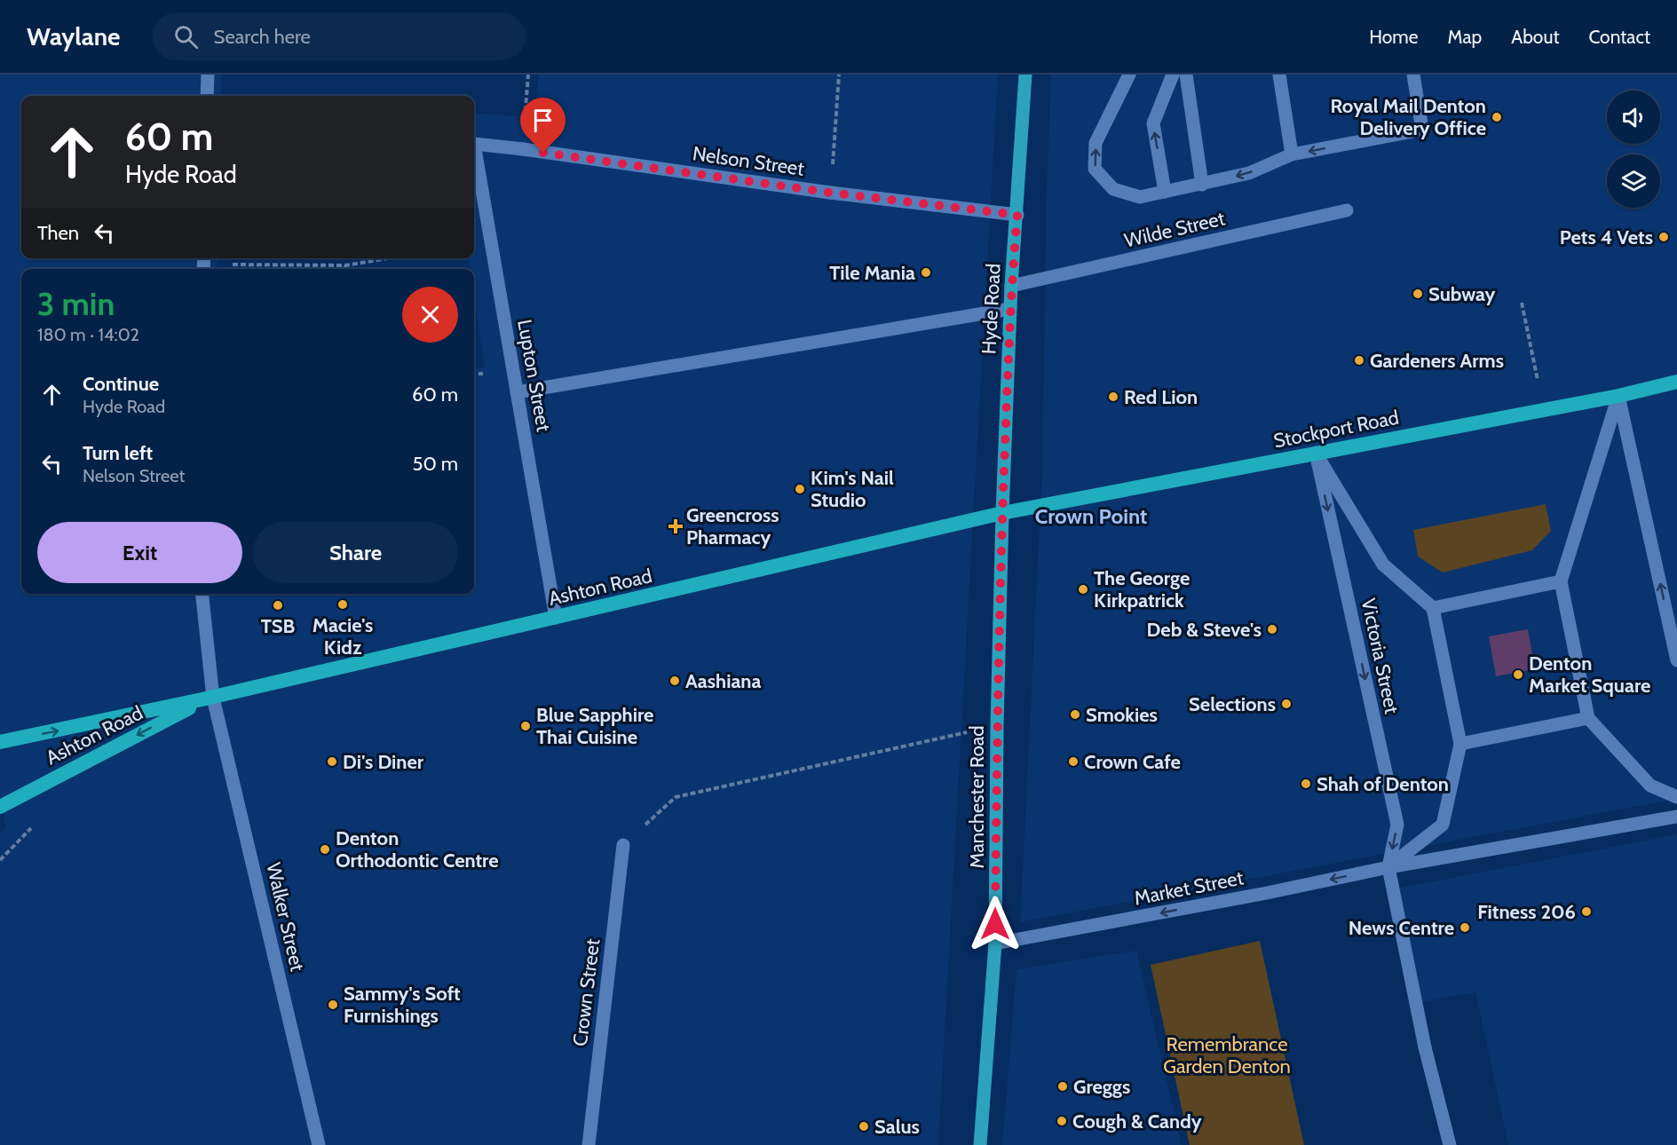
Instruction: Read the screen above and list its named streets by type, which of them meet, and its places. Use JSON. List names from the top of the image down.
{
  "streets": {
    "highway": ["Stockport Road", "Ashton Road"],
    "main road": ["Hyde Road", "Manchester Road"],
    "street": [
      "Nelson Street",
      "Wilde Street",
      "Lupton Street",
      "Victoria Street",
      "Market Street",
      "Walker Street",
      "Crown Street"
    ]
  },
  "crossings": [
    ["Nelson Street", "Hyde Road"],
    ["Wilde Street", "Hyde Road"],
    ["Hyde Road", "Stockport Road"],
    ["Hyde Road", "Ashton Road"],
    ["Hyde Road", "Manchester Road"],
    ["Lupton Street", "Ashton Road"],
    ["Stockport Road", "Ashton Road"],
    ["Stockport Road", "Victoria Street"],
    ["Stockport Road", "Manchester Road"],
    ["Ashton Road", "Manchester Road"],
    ["Ashton Road", "Walker Street"],
    ["Victoria Street", "Market Street"],
    ["Manchester Road", "Market Street"]
  ],
  "one_way": ["Market Street"],
  "districts": ["Crown Point"],
  "parks": ["Remembrance Garden Denton"],
  "places": {
    "other": [
      "Royal Mail Denton Delivery Office",
      "Pets 4 Vets",
      "Tile Mania",
      "Subway",
      "Gardeners Arms",
      "Red Lion",
      "Kim's Nail Studio",
      "The George Kirkpatrick",
      "Macie's Kidz",
      "TSB",
      "Deb & Steve's",
      "Denton Market Square",
      "Aashiana",
      "Selections",
      "Smokies",
      "Blue Sapphire Thai Cuisine",
      "Di's Diner",
      "Crown Cafe",
      "Shah of Denton",
      "Denton Orthodontic Centre",
      "Fitness 206",
      "News Centre",
      "Sammy's Soft Furnishings",
      "Greggs",
      "Cough & Candy",
      "Salus"
    ],
    "health": ["Greencross Pharmacy"]
  },
  "page": {
    "header": "Waylane",
    "search": "Search here",
    "nav": [
      "Home",
      "Map",
      "About",
      "Contact"
    ],
    "turn": ["60 m", "Hyde Road"],
    "then": "Then",
    "heading": ["3 min", "180 m · 14:02"],
    "list": [
      {
        "name": "Continue",
        "note": "Hyde Road",
        "value": "60 m"
      },
      {
        "name": "Turn left",
        "note": "Nelson Street",
        "value": "50 m"
      }
    ],
    "buttons": ["Exit", "Share"]
  }
}
